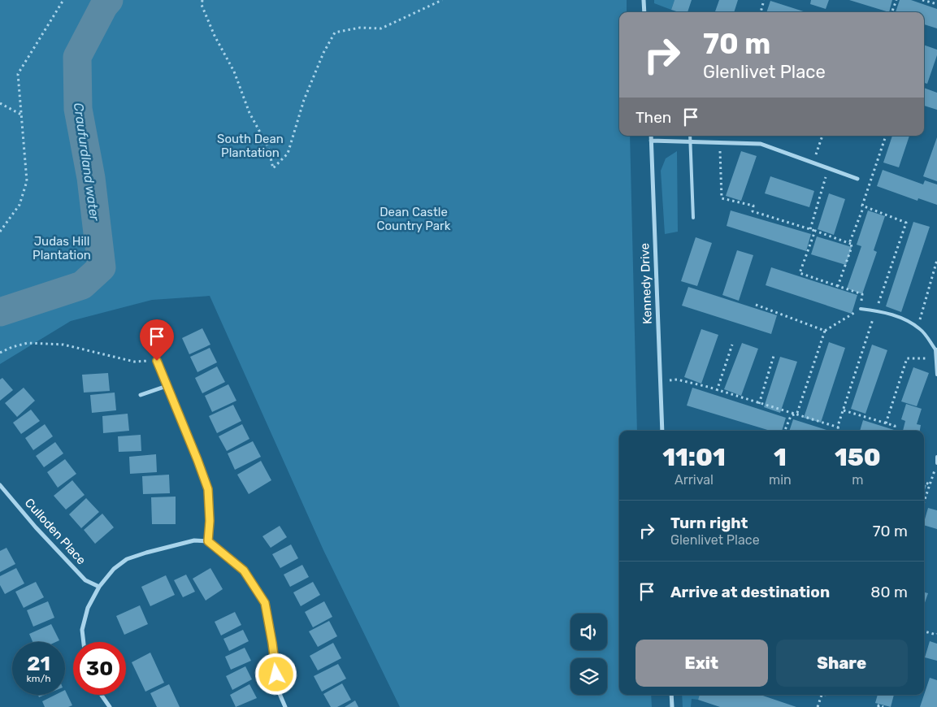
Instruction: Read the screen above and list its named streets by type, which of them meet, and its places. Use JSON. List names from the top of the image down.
{
  "streets": {
    "street": ["Kennedy Drive", "Culloden Place"]
  },
  "water": ["Craufurdland water"],
  "parks": ["South Dean Plantation", "Dean Castle Country Park", "Judas Hill Plantation"],
  "page": {
    "turn": ["70 m", "Glenlivet Place"],
    "then": "Then",
    "eta": [
      "11:01",
      "Arrival",
      "1",
      "min",
      "150",
      "m"
    ],
    "list": [
      {
        "name": "Turn right",
        "note": "Glenlivet Place",
        "value": "70 m"
      },
      {
        "name": "Arrive at destination",
        "value": "80 m"
      }
    ],
    "buttons": ["Exit", "Share"],
    "speed": "21 km/h",
    "limit": "30"
  }
}
